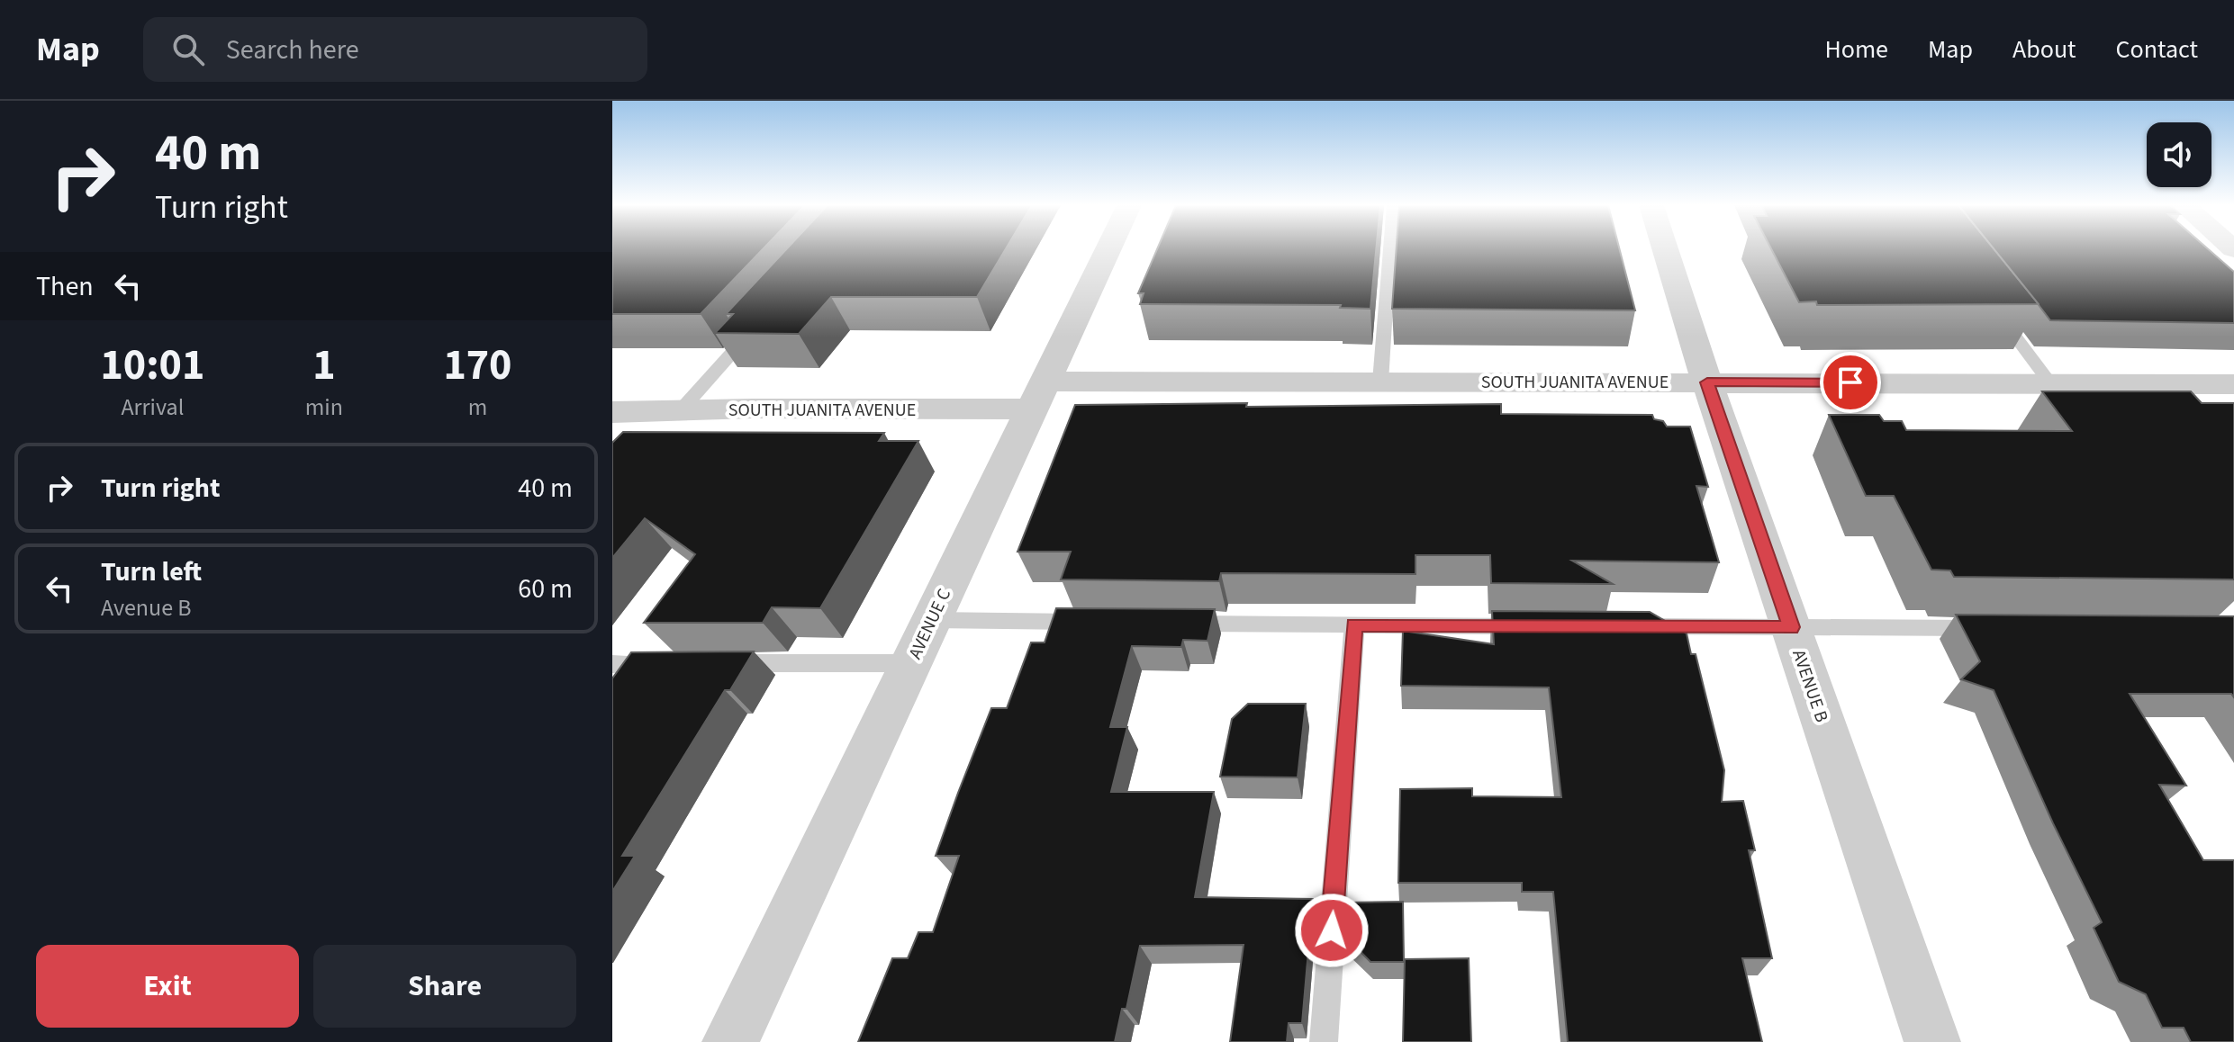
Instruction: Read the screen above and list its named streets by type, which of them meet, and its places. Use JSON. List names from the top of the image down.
{
  "streets": {
    "street": ["SOUTH JUANITA AVENUE", "AVENUE C", "AVENUE B"]
  },
  "crossings": [
    ["SOUTH JUANITA AVENUE", "AVENUE C"],
    ["SOUTH JUANITA AVENUE", "AVENUE B"]
  ],
  "page": {
    "header": "Map",
    "search": "Search here",
    "nav": [
      "Home",
      "Map",
      "About",
      "Contact"
    ],
    "turn": ["40 m", "Turn right"],
    "then": "Then",
    "eta": [
      "10:01",
      "Arrival",
      "1",
      "min",
      "170",
      "m"
    ],
    "list": [
      {
        "name": "Turn right",
        "value": "40 m"
      },
      {
        "name": "Turn left",
        "note": "Avenue B",
        "value": "60 m"
      }
    ],
    "buttons": ["Exit", "Share"]
  }
}
